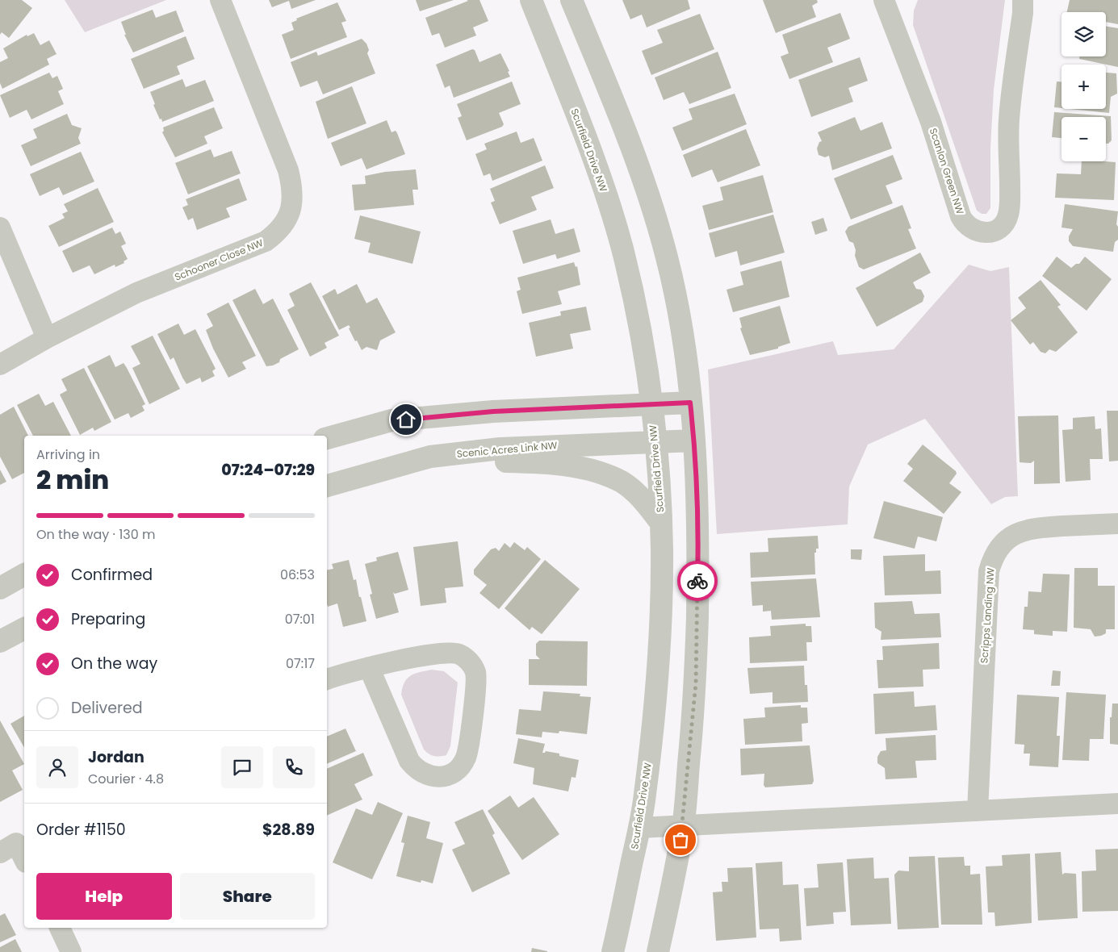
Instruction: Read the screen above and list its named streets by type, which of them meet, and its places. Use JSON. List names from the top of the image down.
{
  "streets": {
    "street": [
      "Scurfield Drive NW",
      "Scanlon Green NW",
      "Schooner Close NW",
      "Scenic Acres Link NW",
      "Scripps Landing NW"
    ]
  },
  "crossings": [
    ["Scurfield Drive NW", "Scenic Acres Link NW"]
  ],
  "page": {
    "map_buttons": ["+", "−"],
    "heading": ["2 min", "Arriving in", "07:24–07:29"],
    "panel": [
      "Jordan",
      "Courier · 4.8",
      "Order #1150",
      "$28.89"
    ],
    "bar": "On the way · 130 m",
    "list": [
      ["Confirmed", "06:53"],
      ["Preparing", "07:01"],
      ["On the way", "07:17"],
      "Delivered"
    ],
    "buttons": ["Help", "Share"]
  }
}
